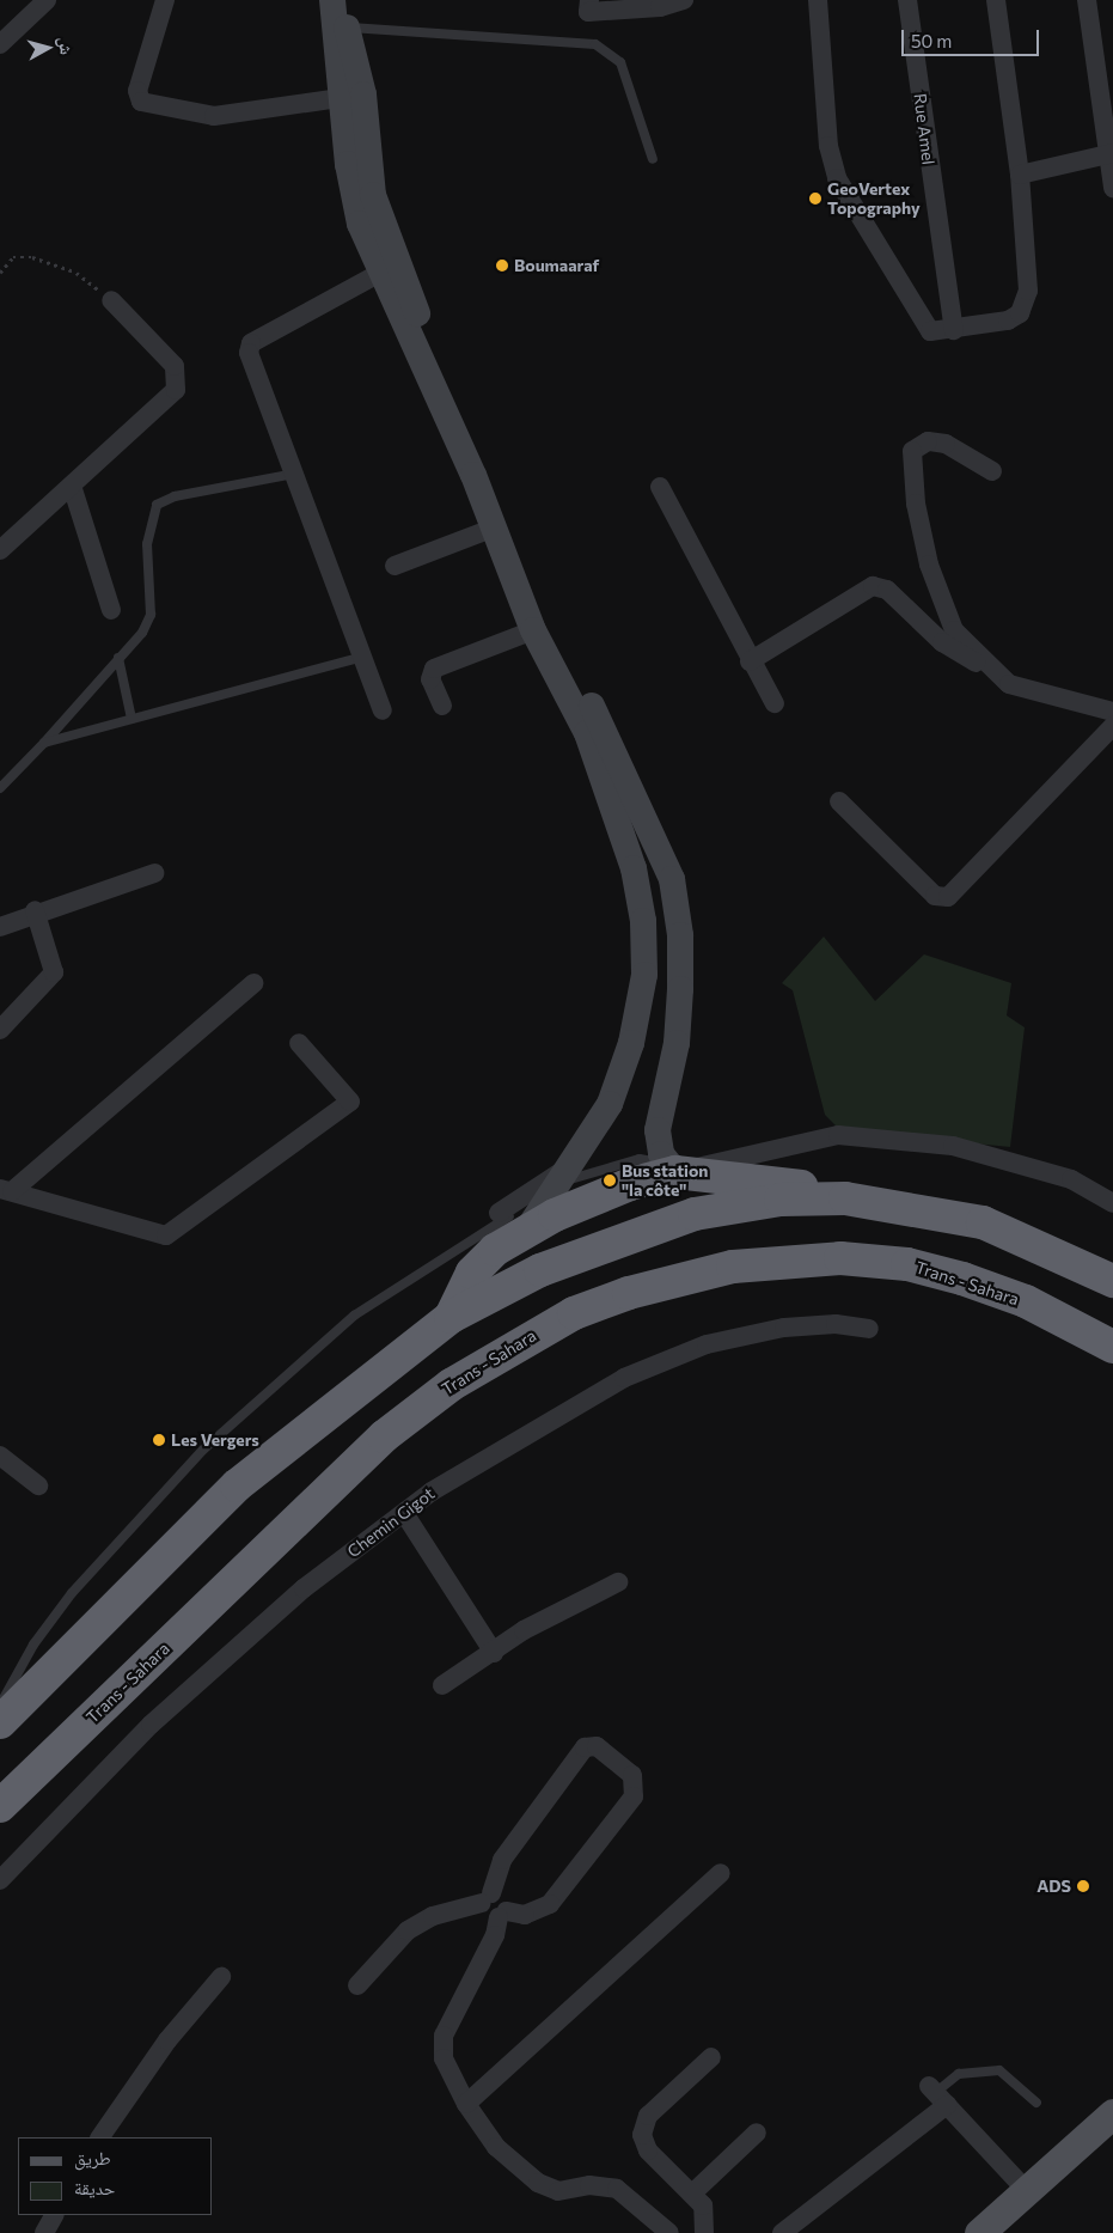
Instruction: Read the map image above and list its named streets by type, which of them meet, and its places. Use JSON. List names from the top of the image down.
{
  "streets": {
    "highway": ["Trans - Sahara"],
    "street": ["Rue Amel", "Chemin Gigot"]
  },
  "places": [
    "GeoVertex Topography",
    "Boumaaraf",
    "Bus station \"la côte\"",
    "Les Vergers",
    "ADS"
  ],
  "legend": ["طريق", "حديقة"],
  "scale_bar": "50 m",
  "north": "right"
}
